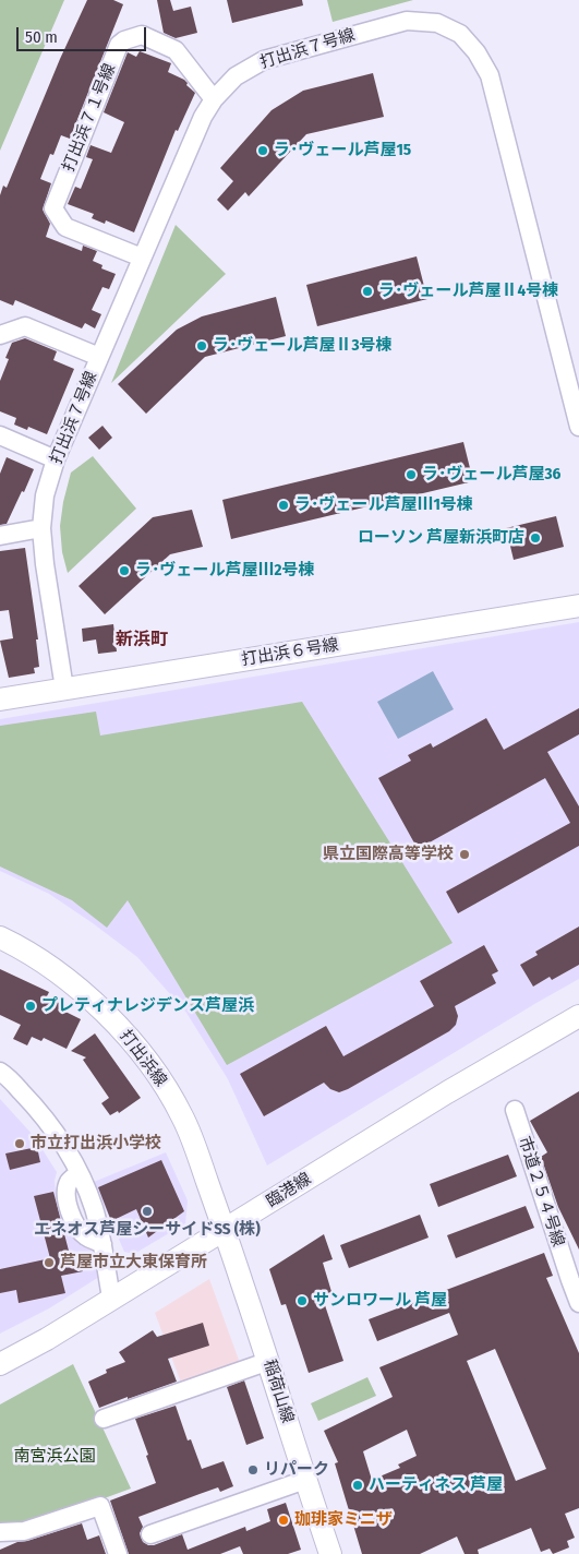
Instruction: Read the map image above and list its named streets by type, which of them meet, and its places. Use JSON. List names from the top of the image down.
{
  "streets": {
    "street": [
      "打出浜７号線",
      "打出浜７１号線",
      "打出浜６号線",
      "打出浜線",
      "臨港線",
      "市道２５４号線",
      "稲荷山線"
    ]
  },
  "crossings": [
    ["打出浜７号線", "打出浜７１号線"],
    ["打出浜７号線", "打出浜６号線"],
    ["打出浜線", "臨港線"],
    ["打出浜線", "稲荷山線"],
    ["臨港線", "稲荷山線"]
  ],
  "districts": ["新浜町"],
  "parks": ["南宮浜公園"],
  "places": [
    "ラ･ヴェール芦屋15",
    "ラ･ヴェール芦屋Ⅱ4号棟",
    "ラ･ヴェール芦屋Ⅱ3号棟",
    "ラ･ヴェール芦屋36",
    "ラ･ヴェール芦屋Ⅲ1号棟",
    "ローソン 芦屋新浜町店",
    "ラ･ヴェール芦屋Ⅲ2号棟",
    "県立国際高等学校",
    "プレティナレジデンス芦屋浜",
    "市立打出浜小学校",
    "エネオス芦屋シーサイドSS (株)",
    "芦屋市立大東保育所",
    "サンロワール 芦屋",
    "リパーク",
    "ハーティネス 芦屋",
    "珈琲家ミニザ"
  ],
  "scale_bar": "50 m"
}
